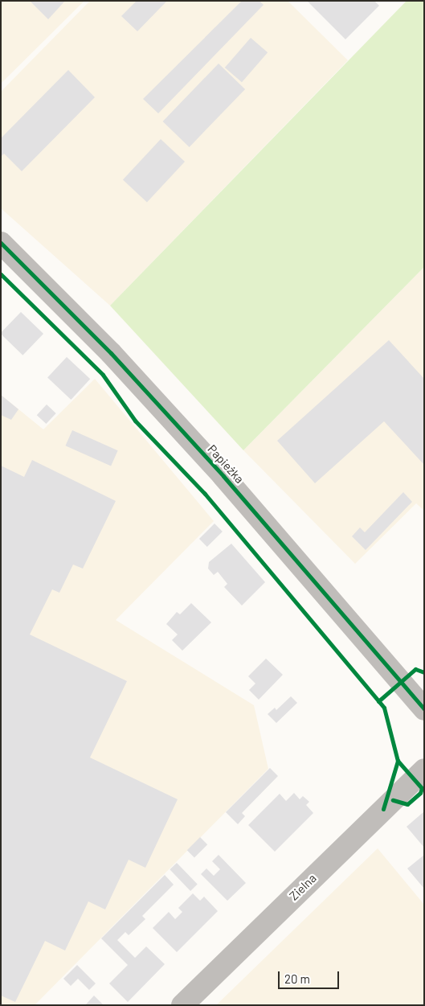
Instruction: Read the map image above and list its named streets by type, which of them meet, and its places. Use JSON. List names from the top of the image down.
{
  "streets": {
    "street": ["Papieżka", "Zielna"]
  },
  "scale_bar": "20 m"
}
